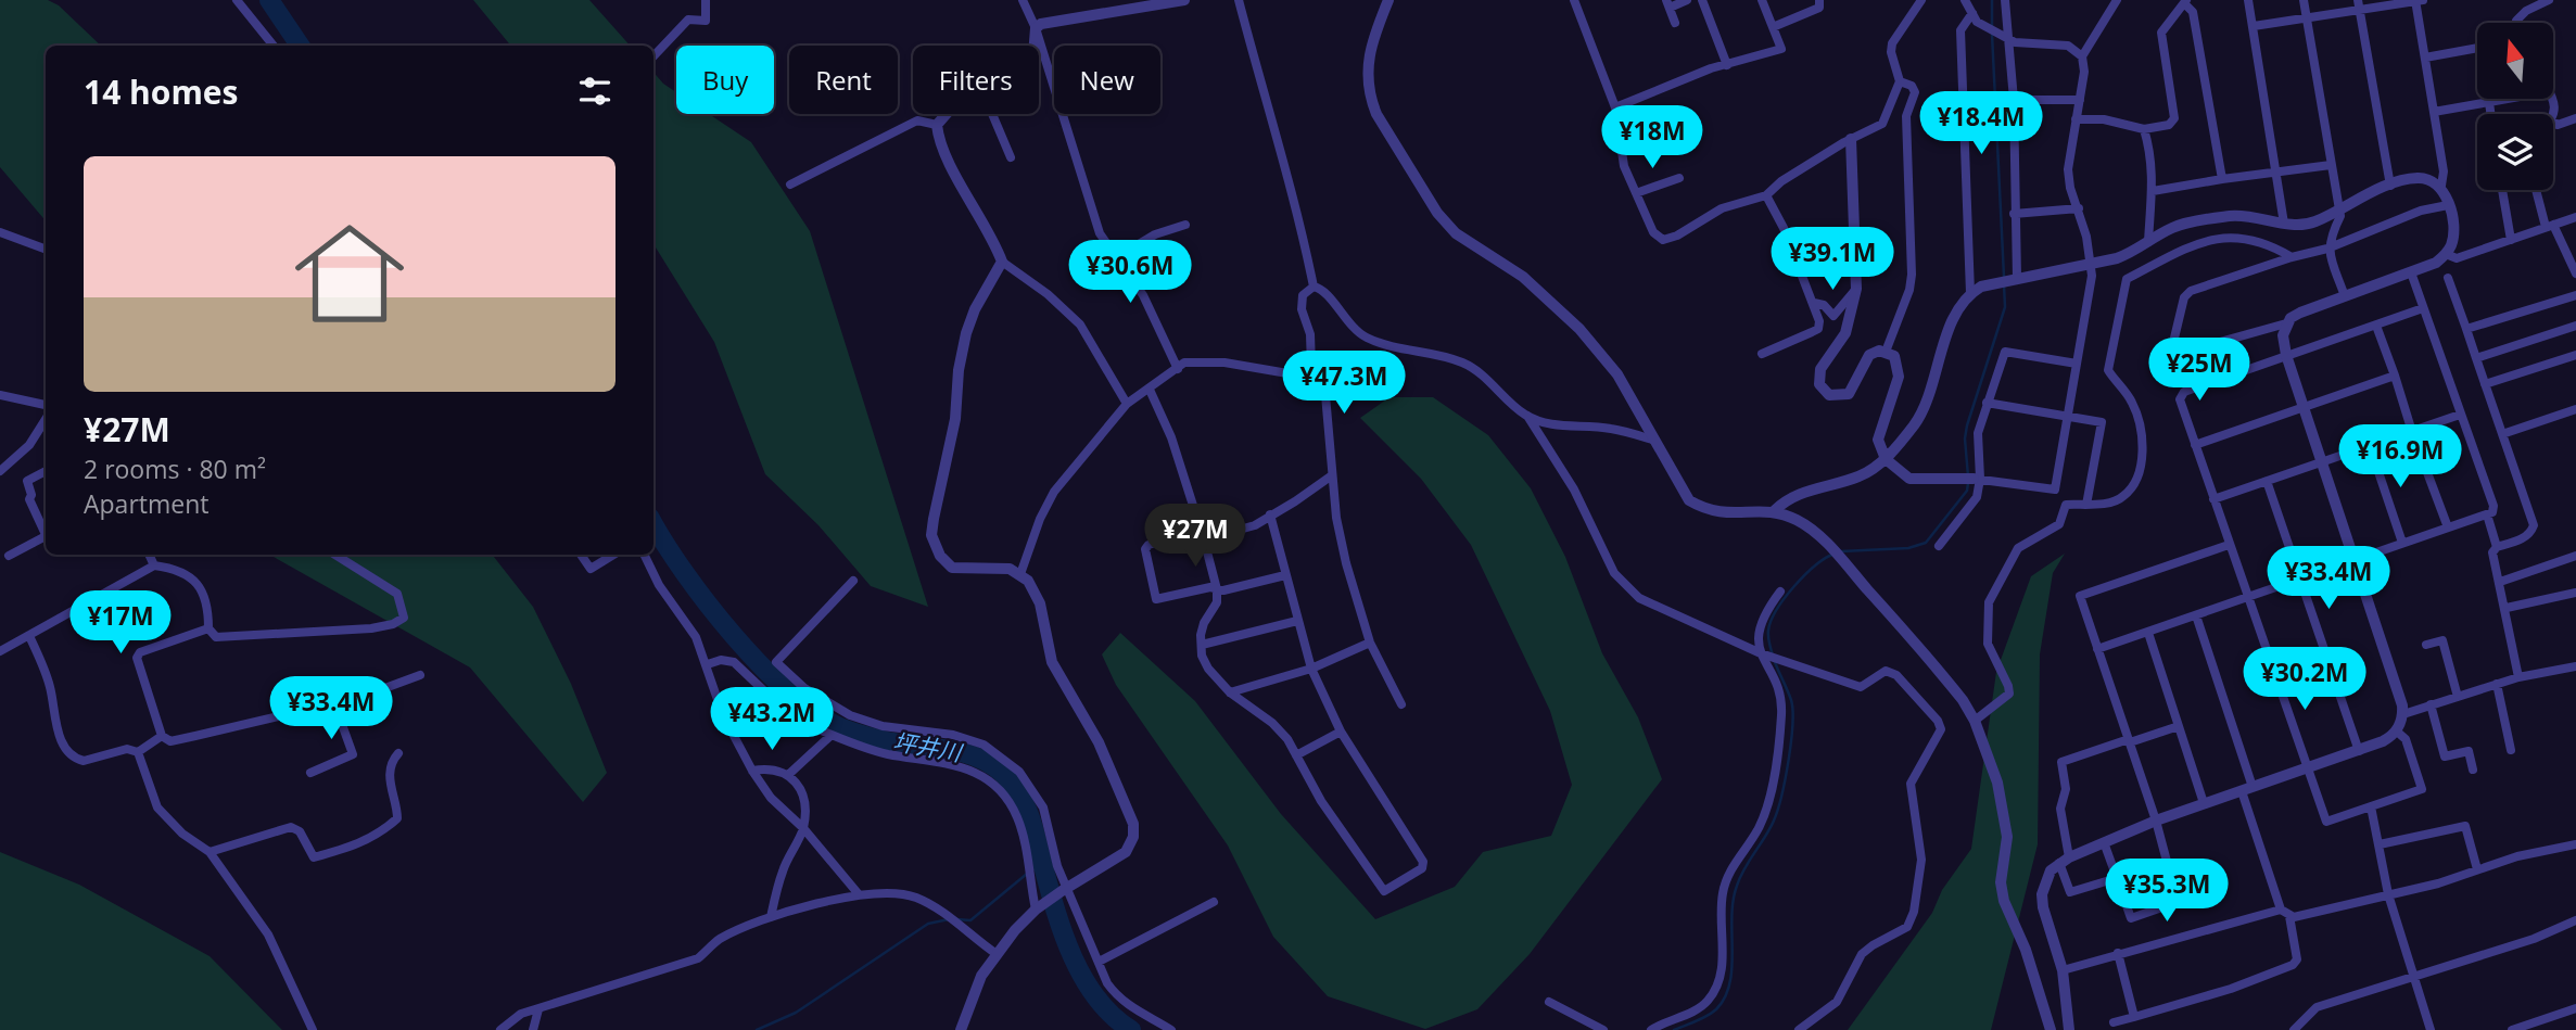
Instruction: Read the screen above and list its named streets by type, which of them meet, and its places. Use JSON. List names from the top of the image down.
{
  "water": ["坪井川"],
  "north": "top",
  "page": {
    "chip": [
      "Buy",
      "Rent",
      "Filters",
      "New"
    ],
    "heading": "14 homes",
    "price": [
      "¥18.4M",
      "¥18M",
      "¥39.1M",
      "¥30.6M",
      "¥25M",
      "¥47.3M",
      "¥16.9M",
      "¥27M",
      "¥33.4M",
      "¥17M",
      "¥30.2M",
      "¥33.4M",
      "¥43.2M",
      "¥35.3M"
    ],
    "list": [
      {
        "name": "¥27M",
        "note": "2 rooms · 80 m² · Apartment"
      }
    ]
  }
}
